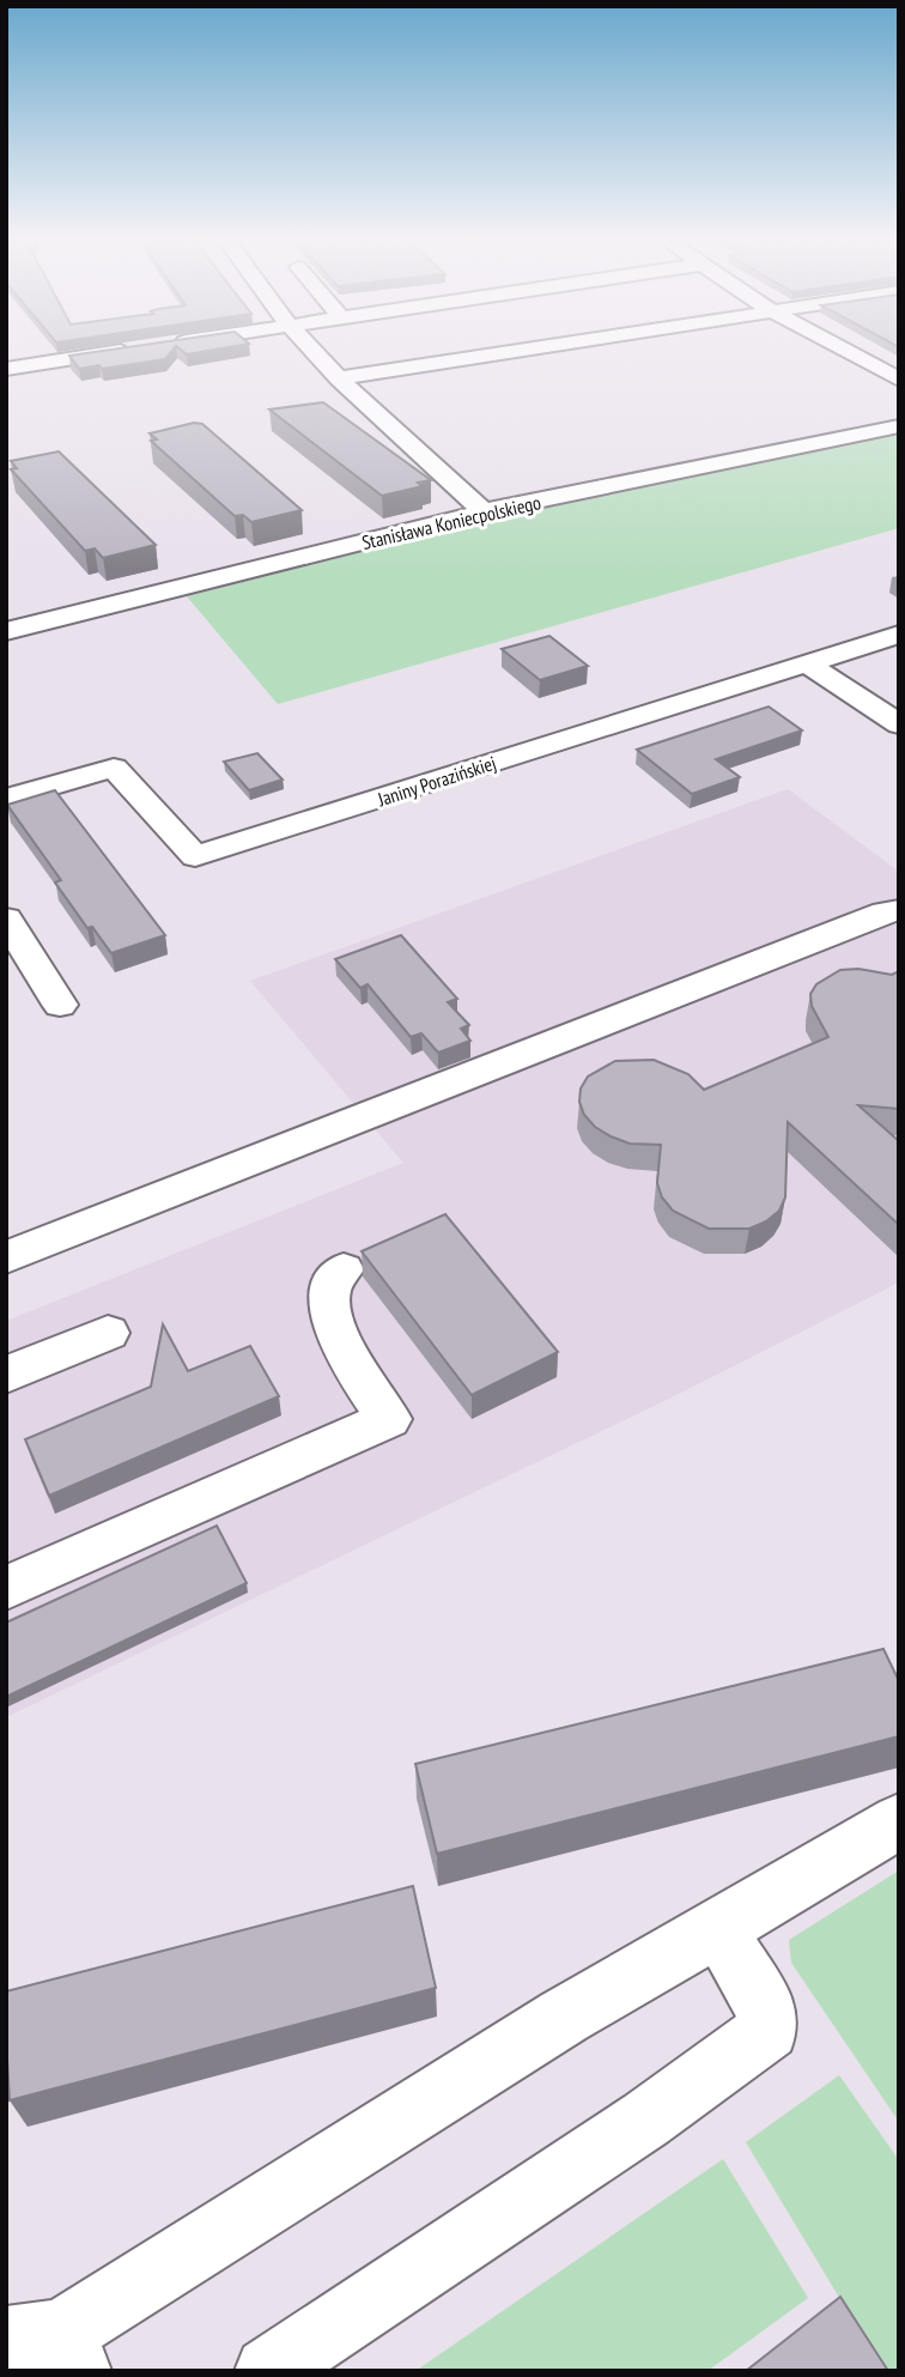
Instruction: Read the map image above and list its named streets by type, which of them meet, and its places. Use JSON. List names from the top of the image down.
{
  "streets": {
    "street": ["Stanisława Koniecpolskiego", "Janiny Porazińskiej"]
  }
}
